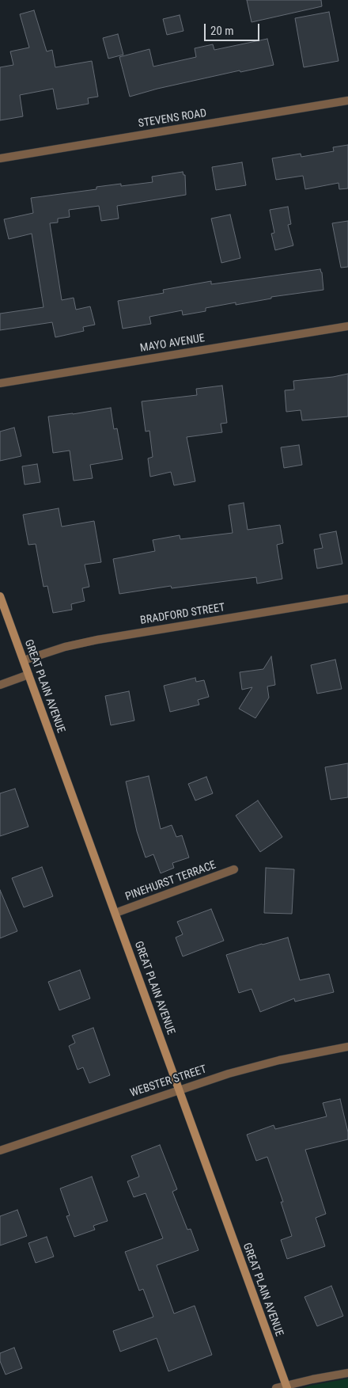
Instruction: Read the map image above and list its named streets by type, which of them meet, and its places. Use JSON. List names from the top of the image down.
{
  "streets": {
    "main road": ["GREAT PLAIN AVENUE"],
    "street": [
      "STEVENS ROAD",
      "MAYO AVENUE",
      "BRADFORD STREET",
      "PINEHURST TERRACE",
      "WEBSTER STREET"
    ]
  },
  "crossings": [
    ["BRADFORD STREET", "GREAT PLAIN AVENUE"],
    ["GREAT PLAIN AVENUE", "PINEHURST TERRACE"],
    ["GREAT PLAIN AVENUE", "WEBSTER STREET"]
  ],
  "scale_bar": "20 m"
}
